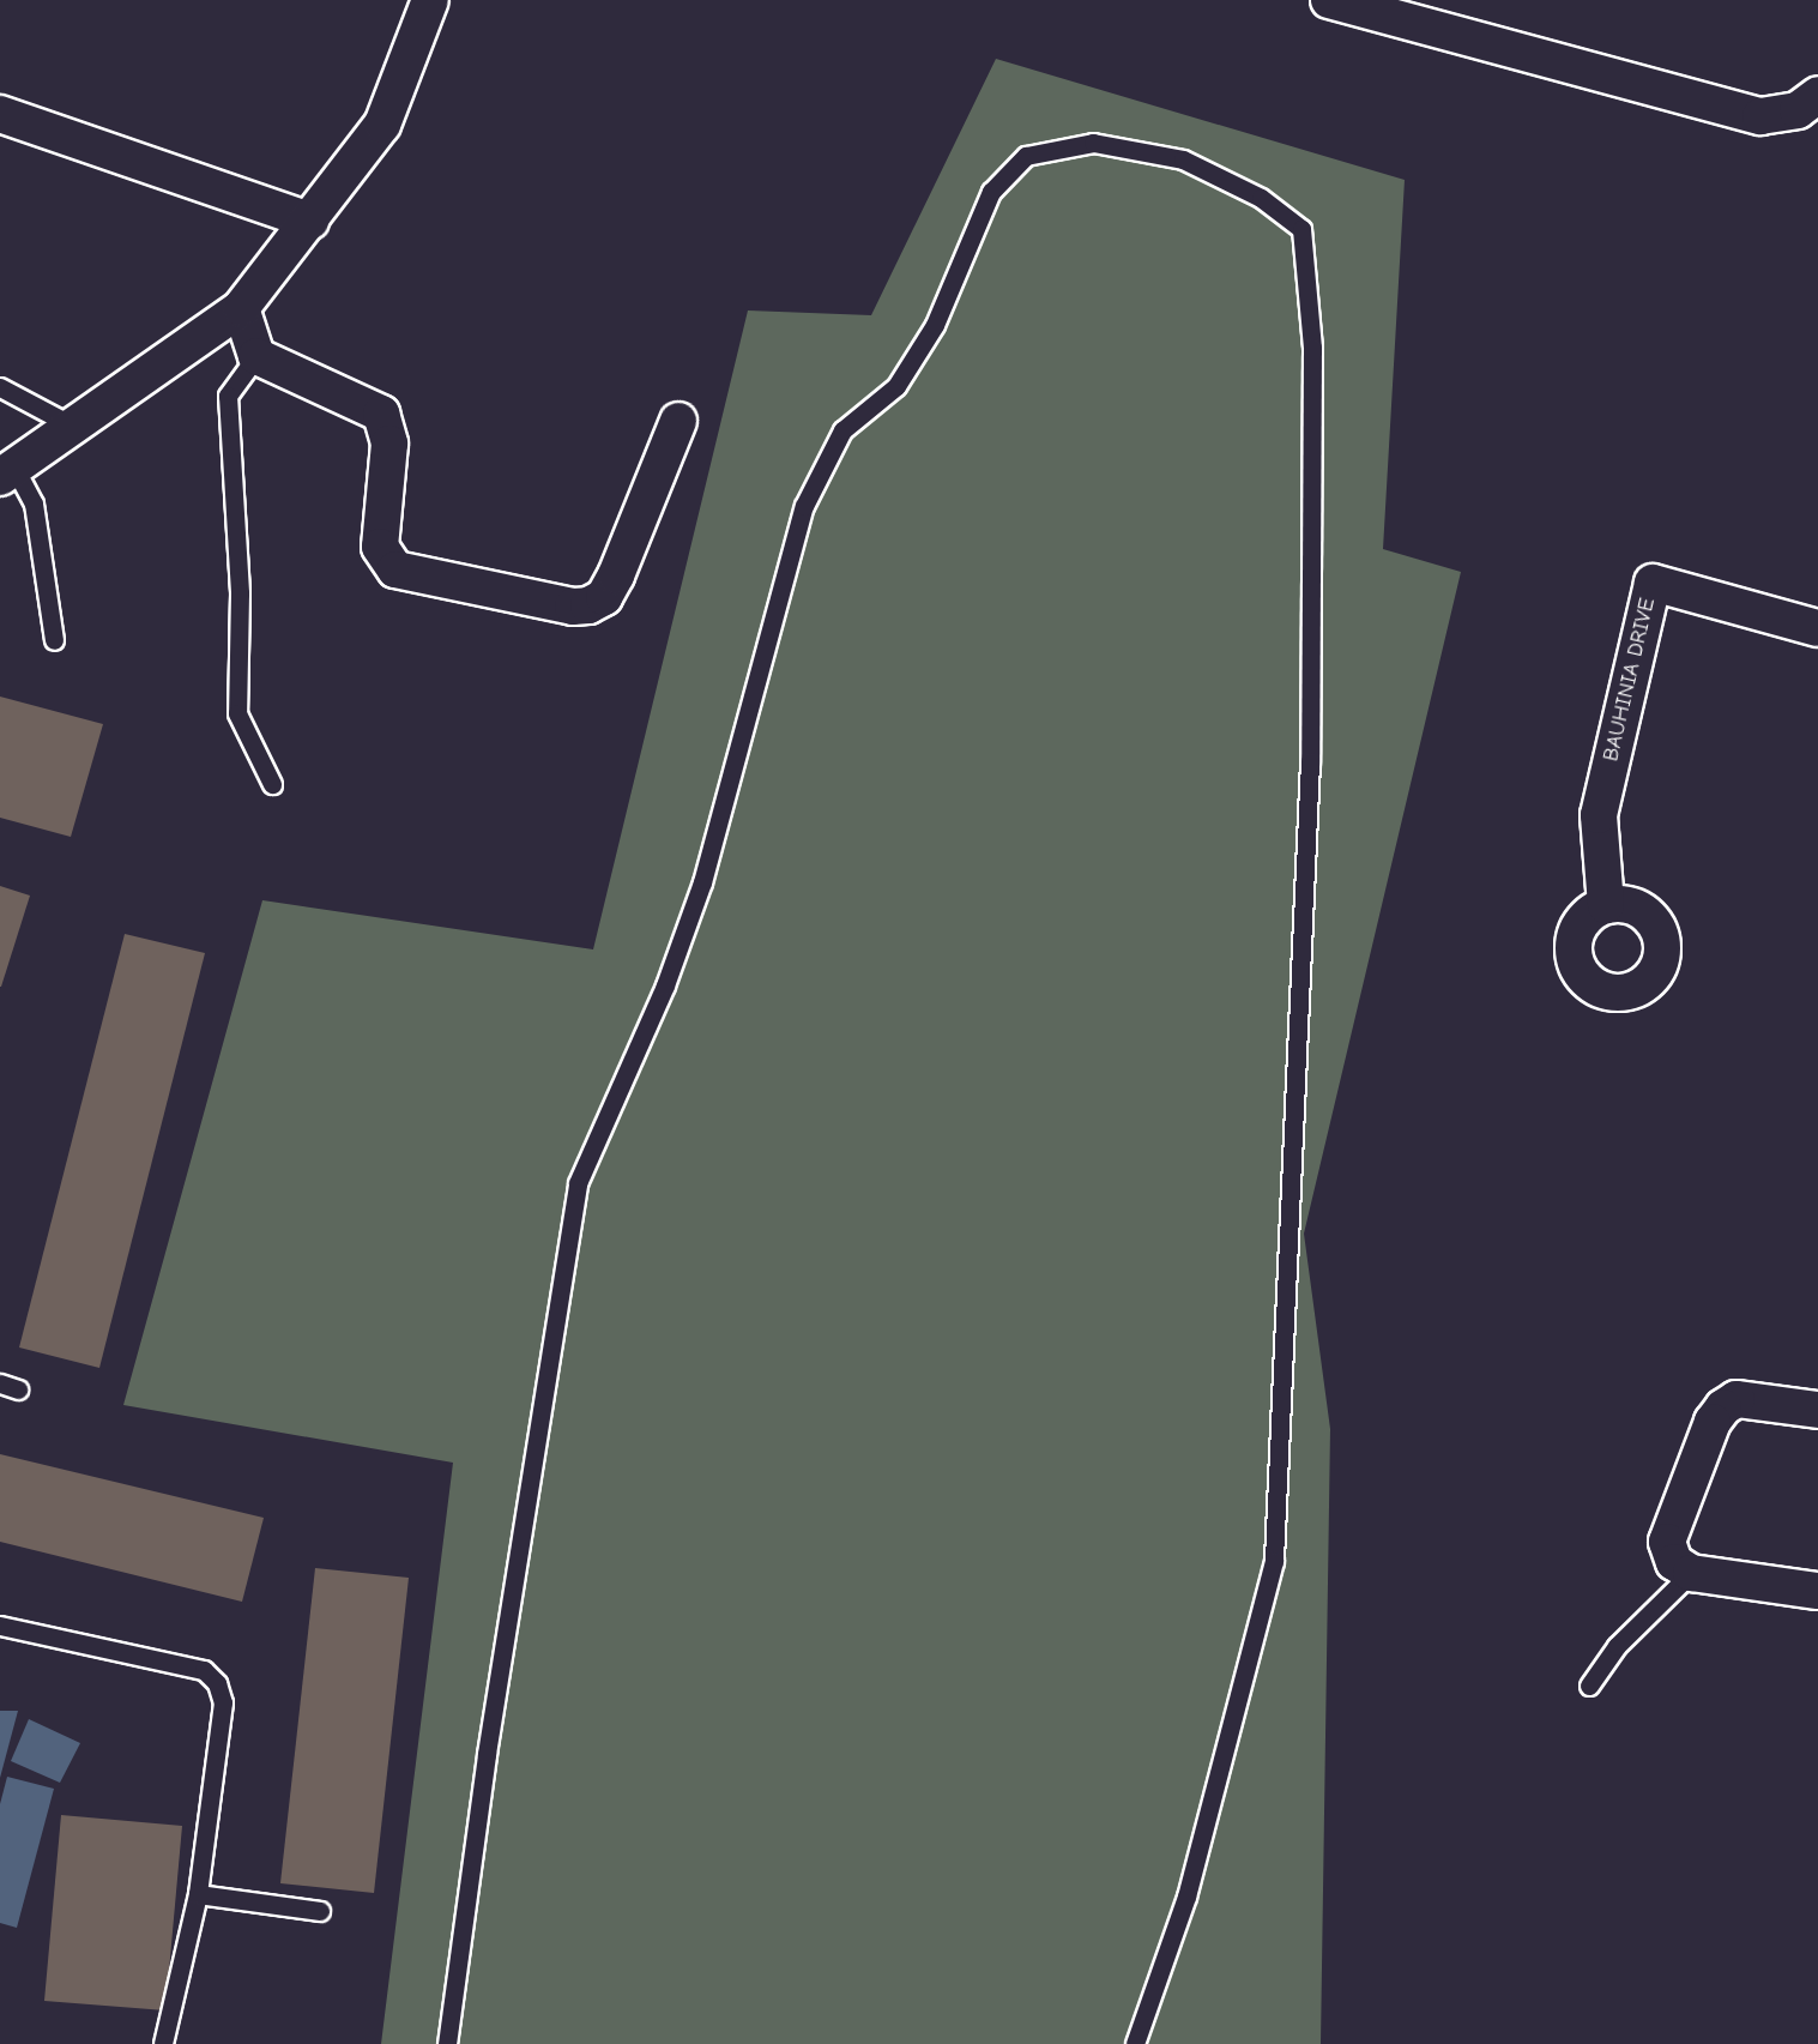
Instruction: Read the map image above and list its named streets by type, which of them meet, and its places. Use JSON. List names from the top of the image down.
{
  "streets": {
    "street": ["BAUHINIA DRIVE"]
  }
}
